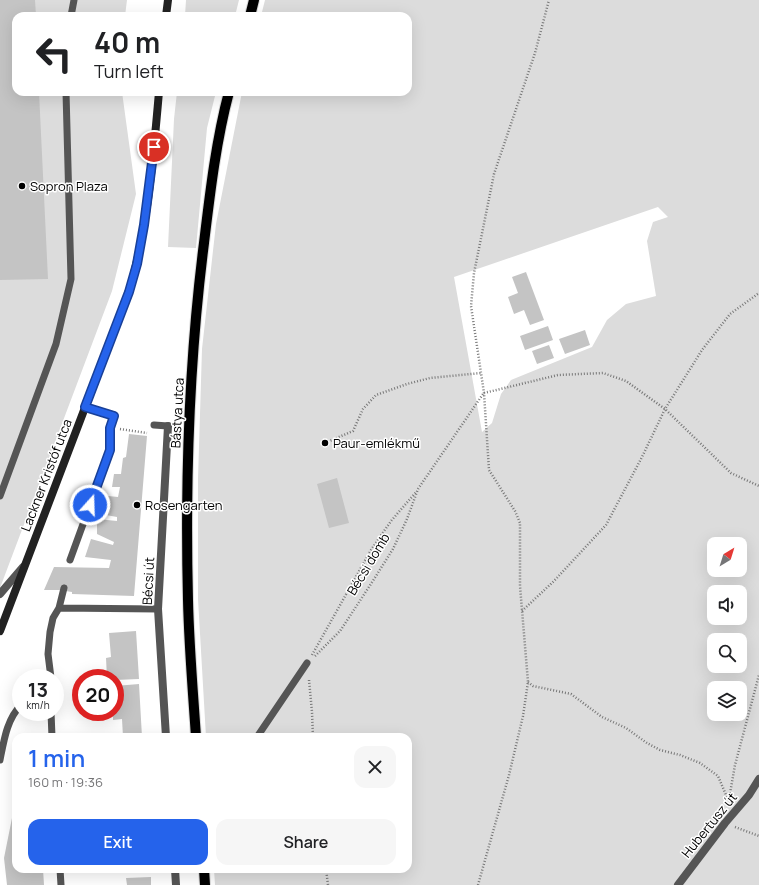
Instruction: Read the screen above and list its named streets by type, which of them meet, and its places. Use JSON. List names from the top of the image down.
{
  "streets": {
    "main road": ["Bástya utca"],
    "street": ["Lackner Kristóf utca", "Bécsi út", "Hubertusz út"],
    "path": ["Bécsi domb"]
  },
  "places": ["Sopron Plaza", "Paur-emlékmű", "Rosengarten"],
  "north": "top right",
  "page": {
    "turn": ["40 m", "Turn left"],
    "speed": "13 km/h",
    "limit": "20",
    "heading": ["1 min", "160 m · 19:36"],
    "buttons": ["Exit", "Share"]
  }
}
